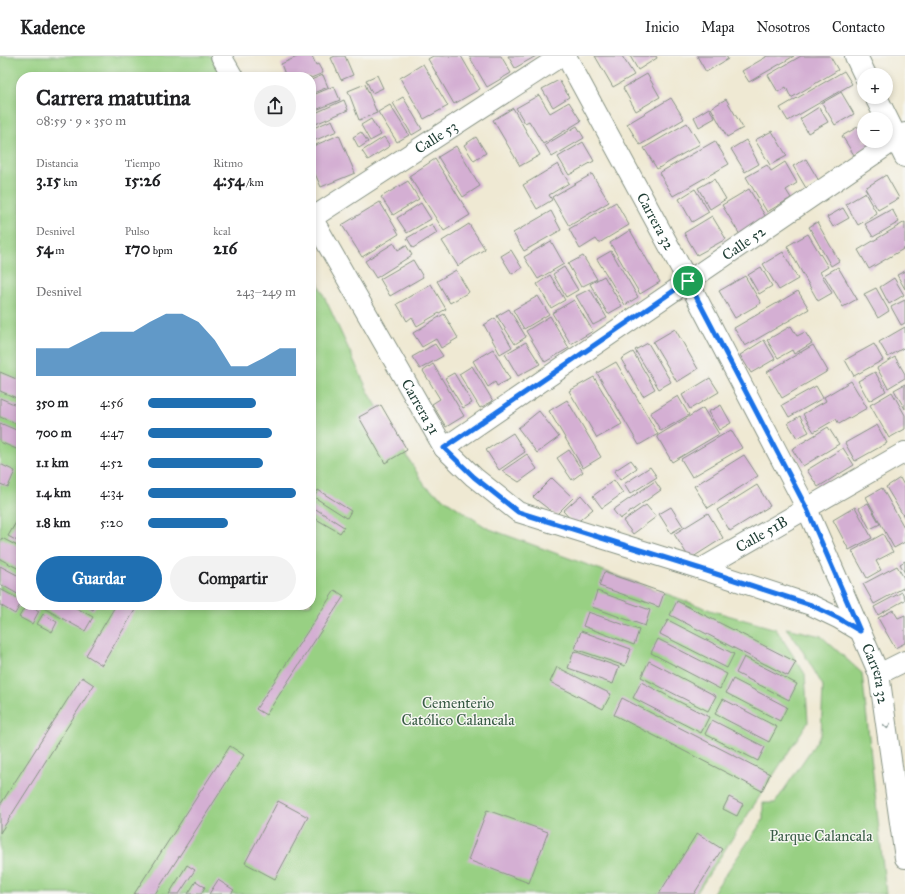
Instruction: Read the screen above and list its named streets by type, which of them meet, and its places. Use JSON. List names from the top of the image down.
{
  "streets": {
    "street": [
      "Calle 53",
      "Carrera 32",
      "Calle 52",
      "Carrera 31",
      "Calle 51B"
    ]
  },
  "crossings": [
    ["Carrera 32", "Calle 52"],
    ["Carrera 32", "Carrera 31"],
    ["Carrera 32", "Calle 51B"],
    ["Calle 52", "Carrera 31"],
    ["Carrera 31", "Calle 51B"]
  ],
  "parks": ["Cementerio Católico Calancala", "Parque Calancala"],
  "page": {
    "header": "Kadence",
    "nav": [
      "Inicio",
      "Mapa",
      "Nosotros",
      "Contacto"
    ],
    "map_buttons": ["+", "−"],
    "heading": ["Carrera matutina", "08:59 · 9 × 350 m"],
    "stats": [
      ["Distancia", "3.15 km"],
      ["Tiempo", "15:26"],
      ["Ritmo", "4:54 /km"],
      ["Desnivel", "54 m"],
      ["Pulso", "170 bpm"],
      ["kcal", "216"]
    ],
    "chart": ["Desnivel", "243–249 m"],
    "list": [
      {
        "name": "350 m",
        "note": "4:56"
      },
      {
        "name": "700 m",
        "note": "4:47"
      },
      {
        "name": "1.1 km",
        "note": "4:52"
      },
      {
        "name": "1.4 km",
        "note": "4:34"
      },
      {
        "name": "1.8 km",
        "note": "5:20"
      }
    ],
    "buttons": ["Guardar", "Compartir"]
  }
}
